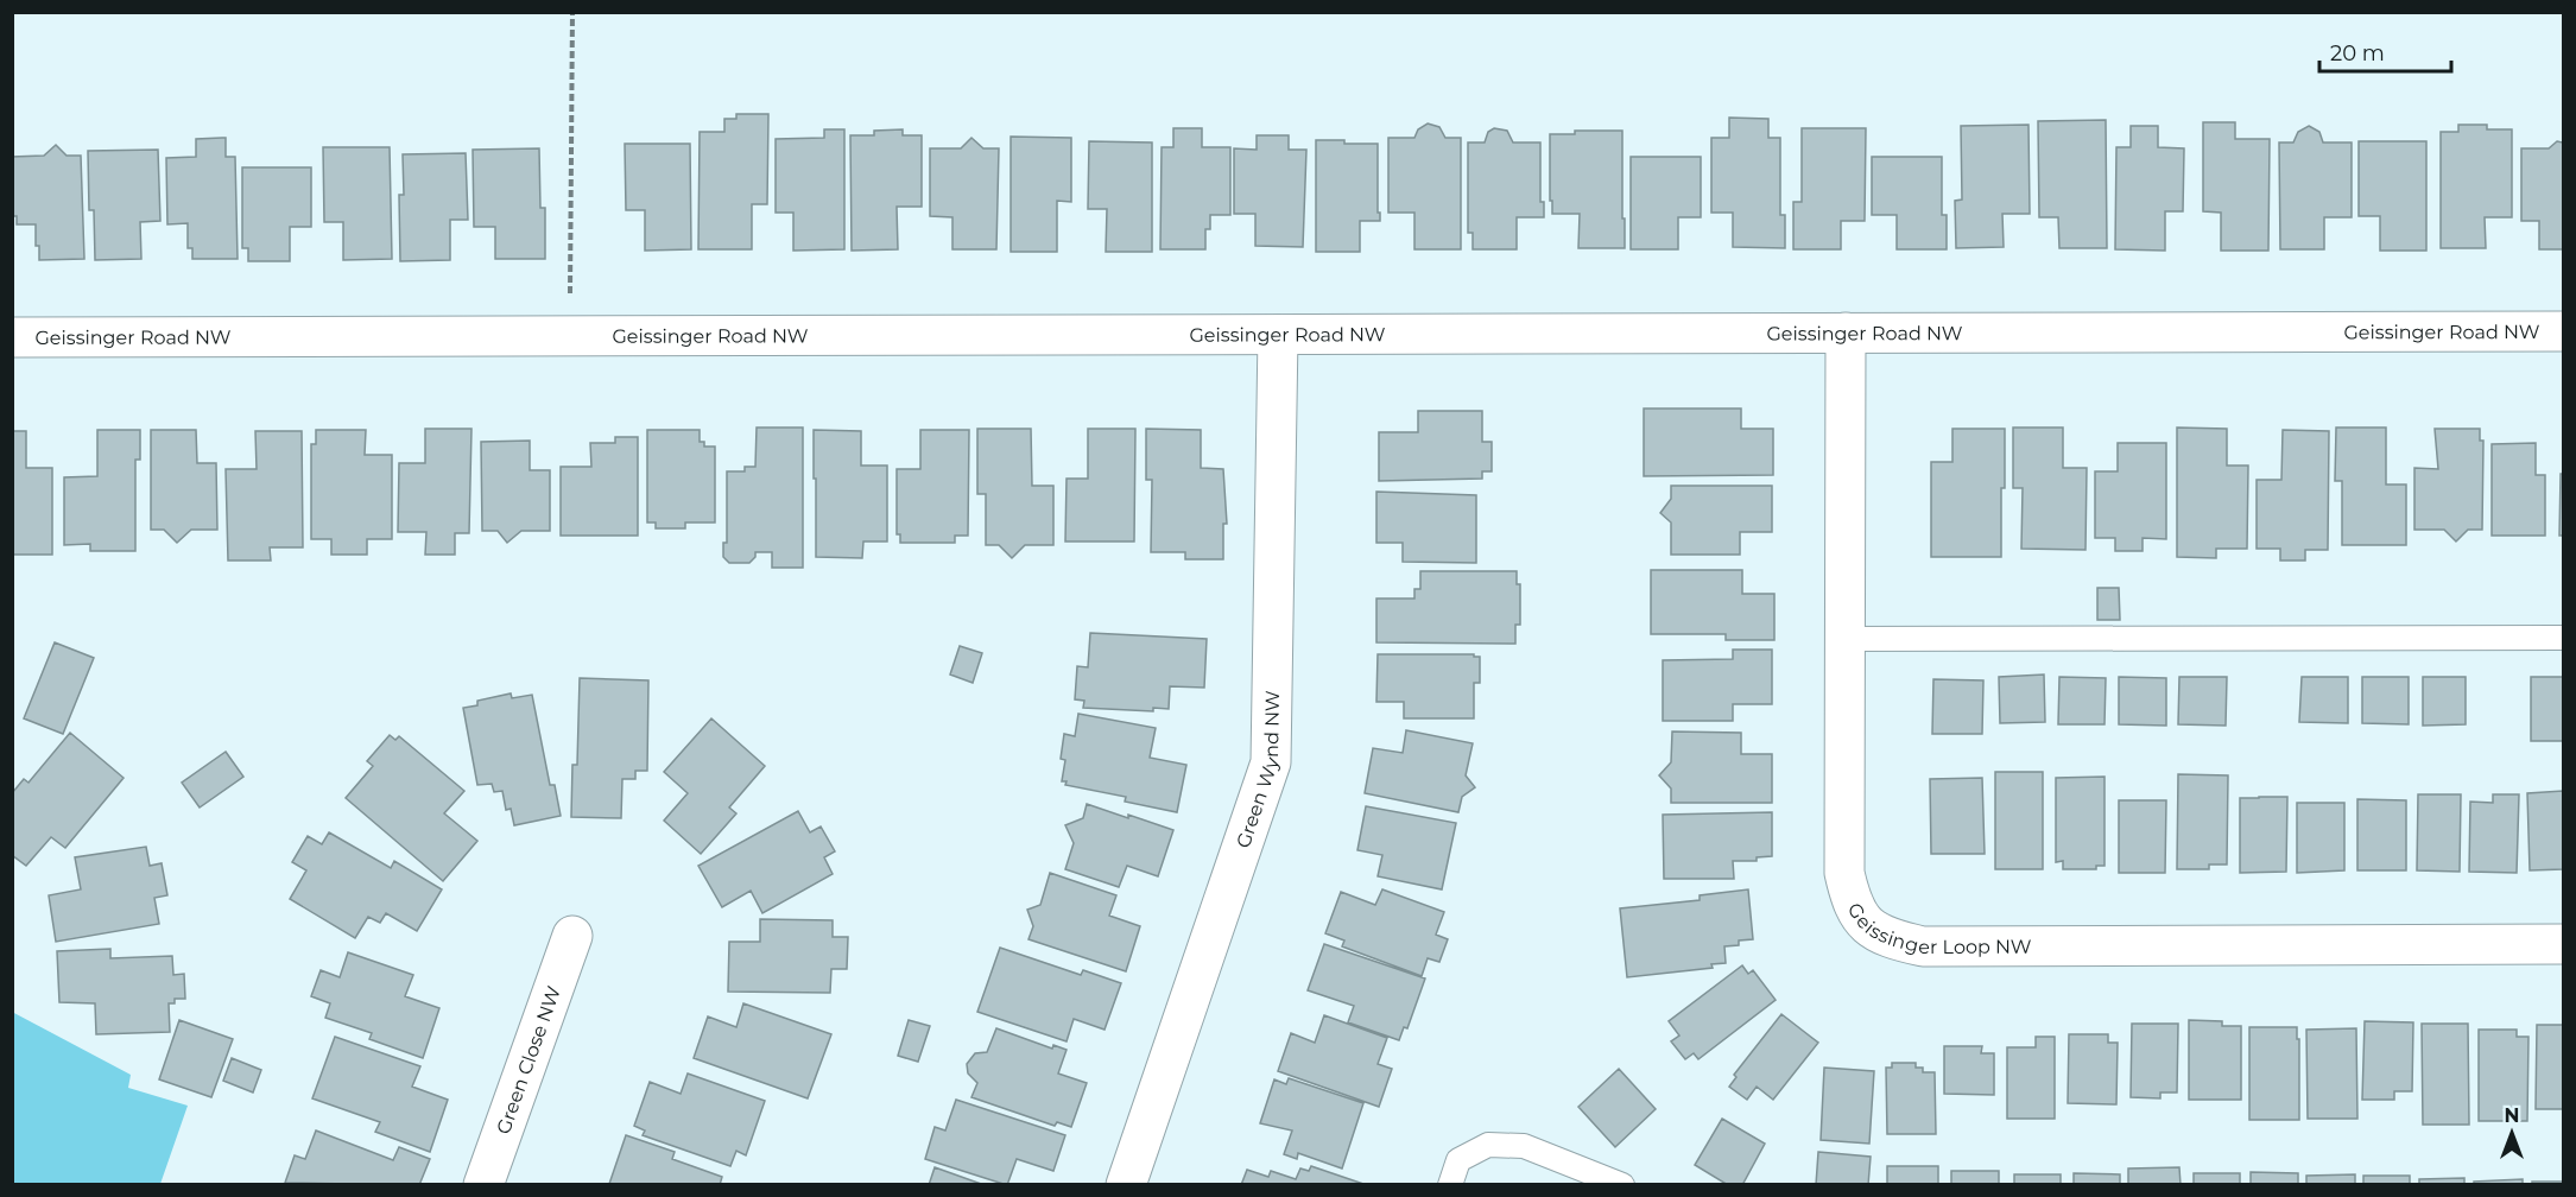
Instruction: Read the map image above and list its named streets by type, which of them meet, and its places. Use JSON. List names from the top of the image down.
{
  "streets": {
    "street": [
      "Geissinger Road NW",
      "Green Wynd NW",
      "Geissinger Loop NW",
      "Green Close NW"
    ]
  },
  "crossings": [
    ["Geissinger Road NW", "Green Wynd NW"],
    ["Geissinger Road NW", "Geissinger Loop NW"]
  ],
  "scale_bar": "20 m",
  "north": "top"
}
